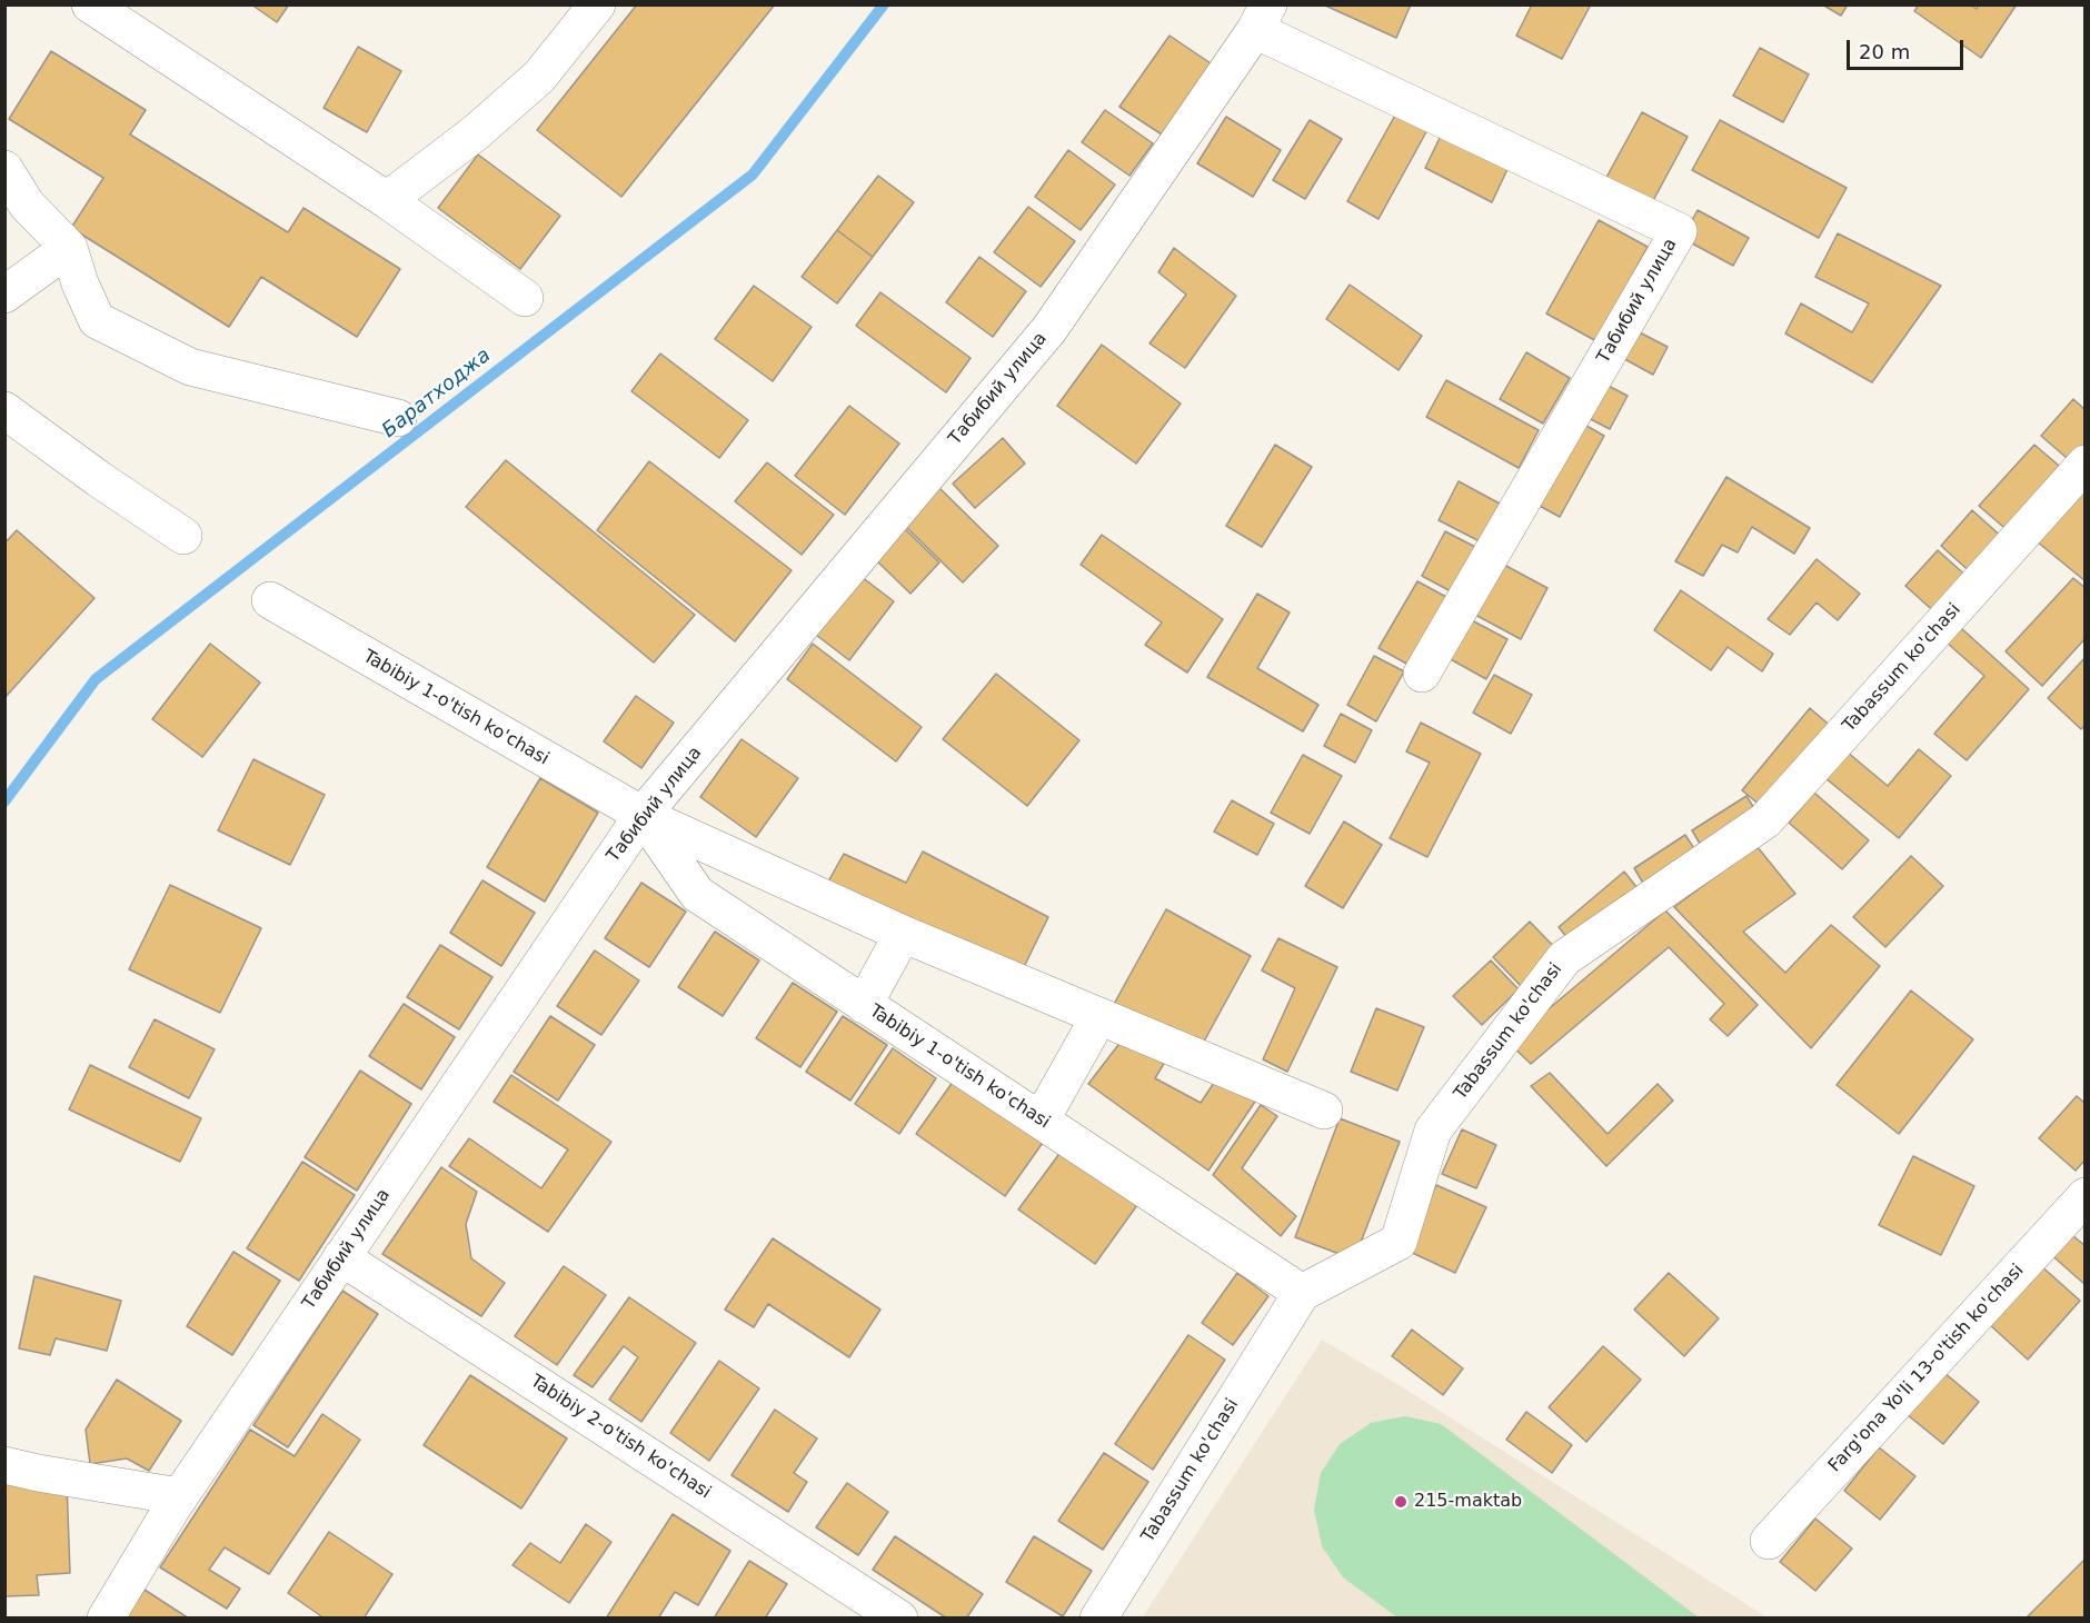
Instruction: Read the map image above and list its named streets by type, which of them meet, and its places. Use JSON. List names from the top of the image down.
{
  "streets": {
    "street": [
      "Табибий улица",
      "Tabassum ko'chasi",
      "Tabibiy 1-o'tish ko'chasi",
      "Farg'ona Yo'li 13-o'tish ko'chasi",
      "Tabibiy 2-o'tish ko'chasi"
    ]
  },
  "crossings": [
    ["Табибий улица", "Tabibiy 1-o'tish ko'chasi"],
    ["Табибий улица", "Tabibiy 2-o'tish ko'chasi"],
    ["Tabassum ko'chasi", "Tabibiy 1-o'tish ko'chasi"]
  ],
  "water": ["Баратходжа"],
  "places": ["215-maktab"],
  "scale_bar": "20 m"
}
